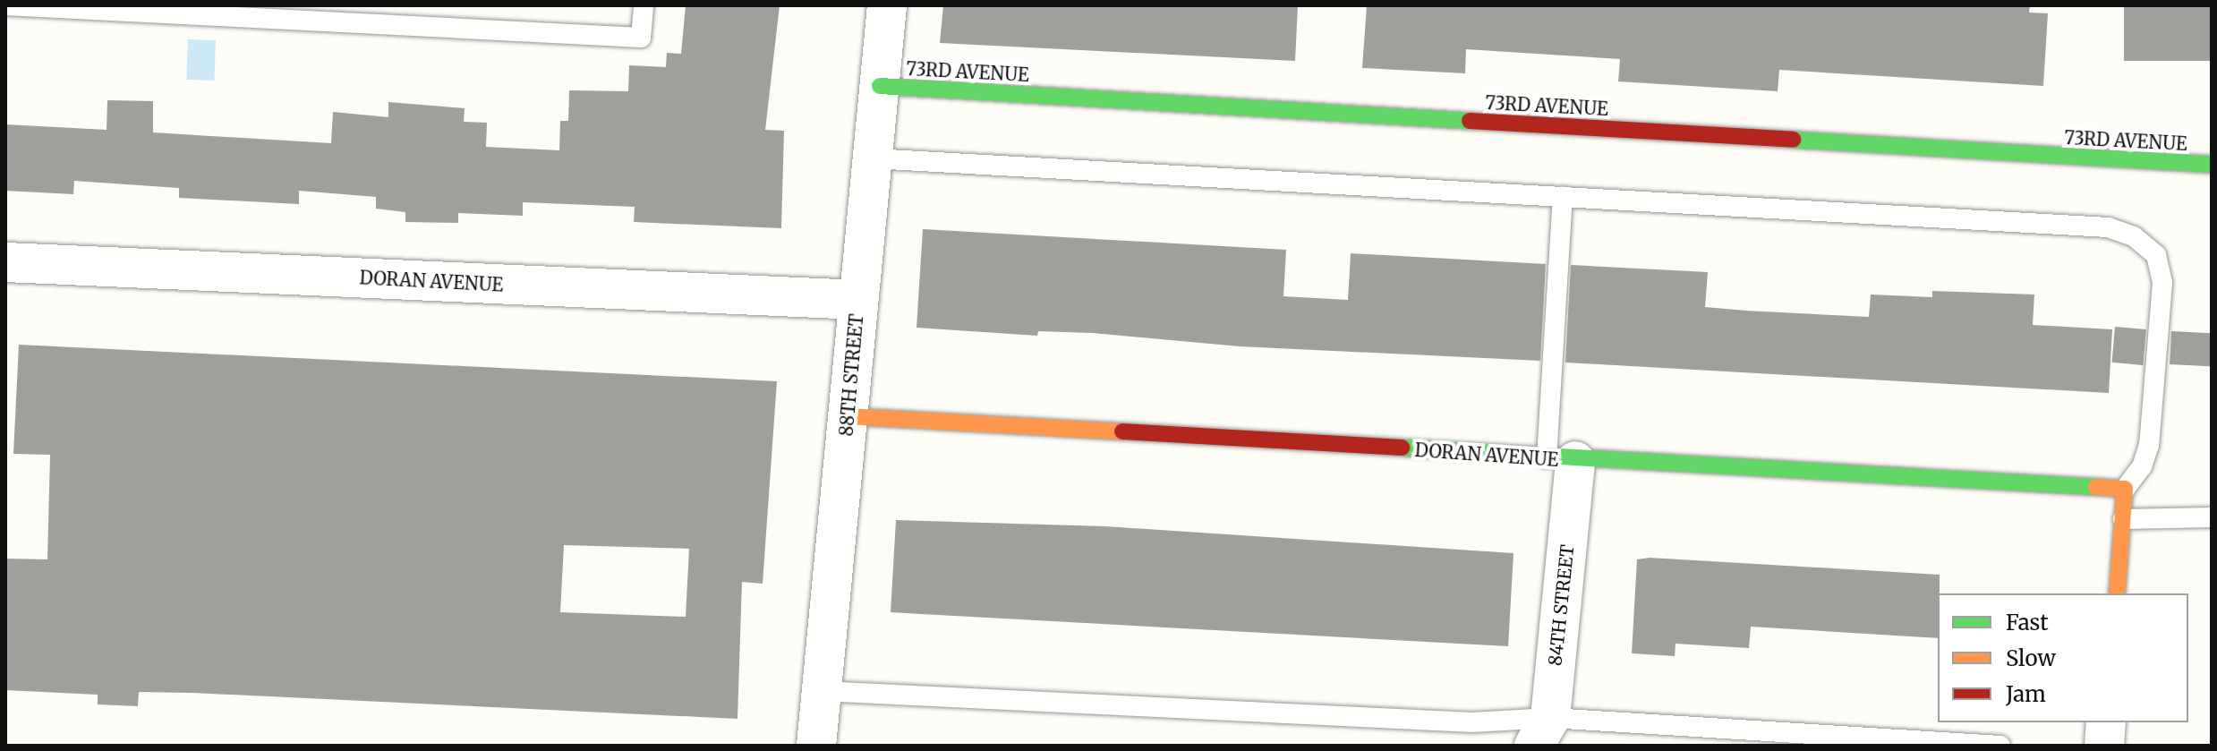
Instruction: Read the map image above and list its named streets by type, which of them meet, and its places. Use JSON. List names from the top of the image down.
{
  "streets": {
    "street": [
      "73RD AVENUE",
      "DORAN AVENUE",
      "88TH STREET",
      "84TH STREET"
    ]
  },
  "crossings": [
    ["73RD AVENUE", "88TH STREET"],
    ["DORAN AVENUE", "88TH STREET"],
    ["DORAN AVENUE", "84TH STREET"]
  ],
  "legend": ["Fast", "Slow", "Jam"]
}
